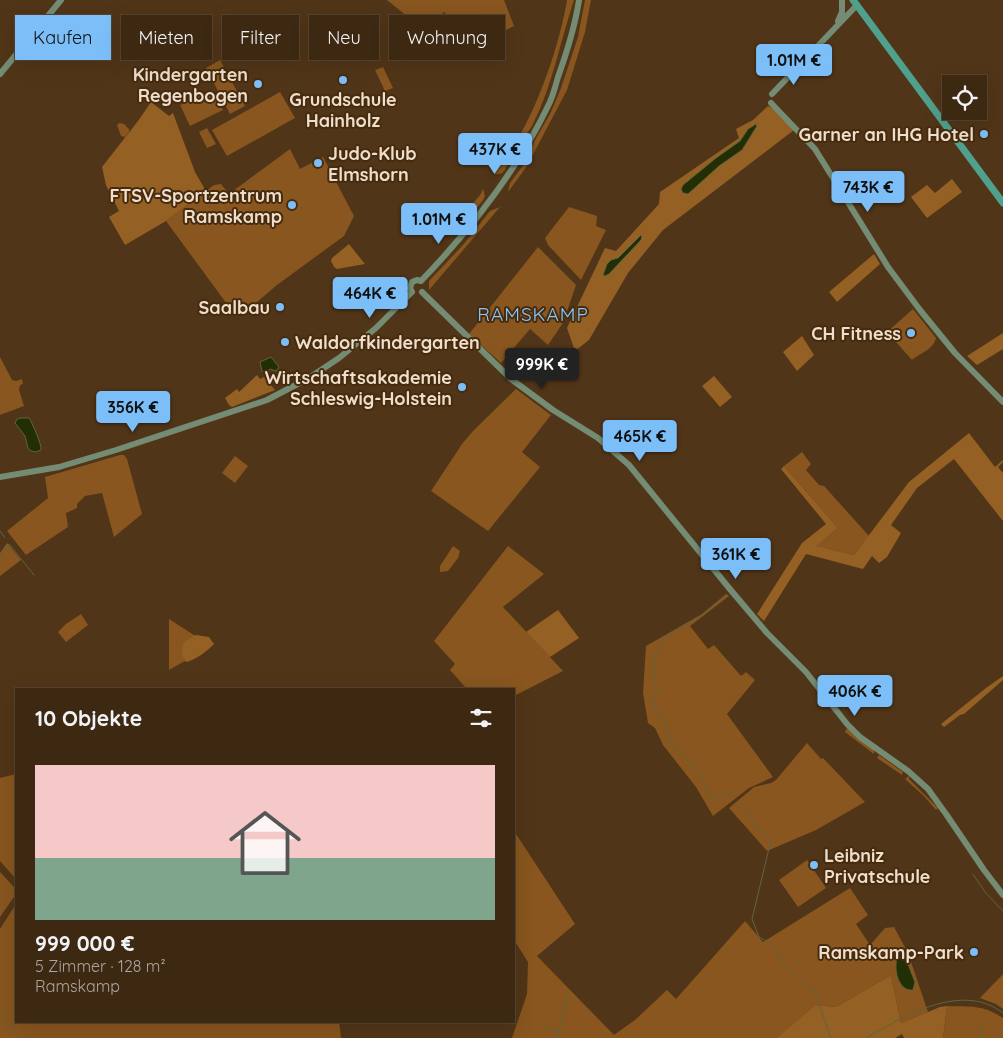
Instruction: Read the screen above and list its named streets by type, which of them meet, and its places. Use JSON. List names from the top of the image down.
{
  "districts": ["RAMSKAMP"],
  "places": [
    "Grundschule Hainholz",
    "Kindergarten Regenbogen",
    "Garner an IHG Hotel",
    "Judo-Klub Elmshorn",
    "FTSV-Sportzentrum Ramskamp",
    "Saalbau",
    "CH Fitness",
    "Waldorfkindergarten",
    "Wirtschaftsakademie Schleswig-Holstein",
    "Leibniz Privatschule",
    "Ramskamp-Park"
  ],
  "page": {
    "chip": [
      "Kaufen",
      "Mieten",
      "Filter",
      "Neu",
      "Wohnung"
    ],
    "price": [
      "1.01M €",
      "437K €",
      "743K €",
      "1.01M €",
      "464K €",
      "999K €",
      "356K €",
      "465K €",
      "361K €",
      "406K €"
    ],
    "heading": "10 Objekte",
    "list": [
      {
        "name": "999 000 €",
        "note": "5 Zimmer · 128 m² · Ramskamp"
      }
    ]
  }
}
